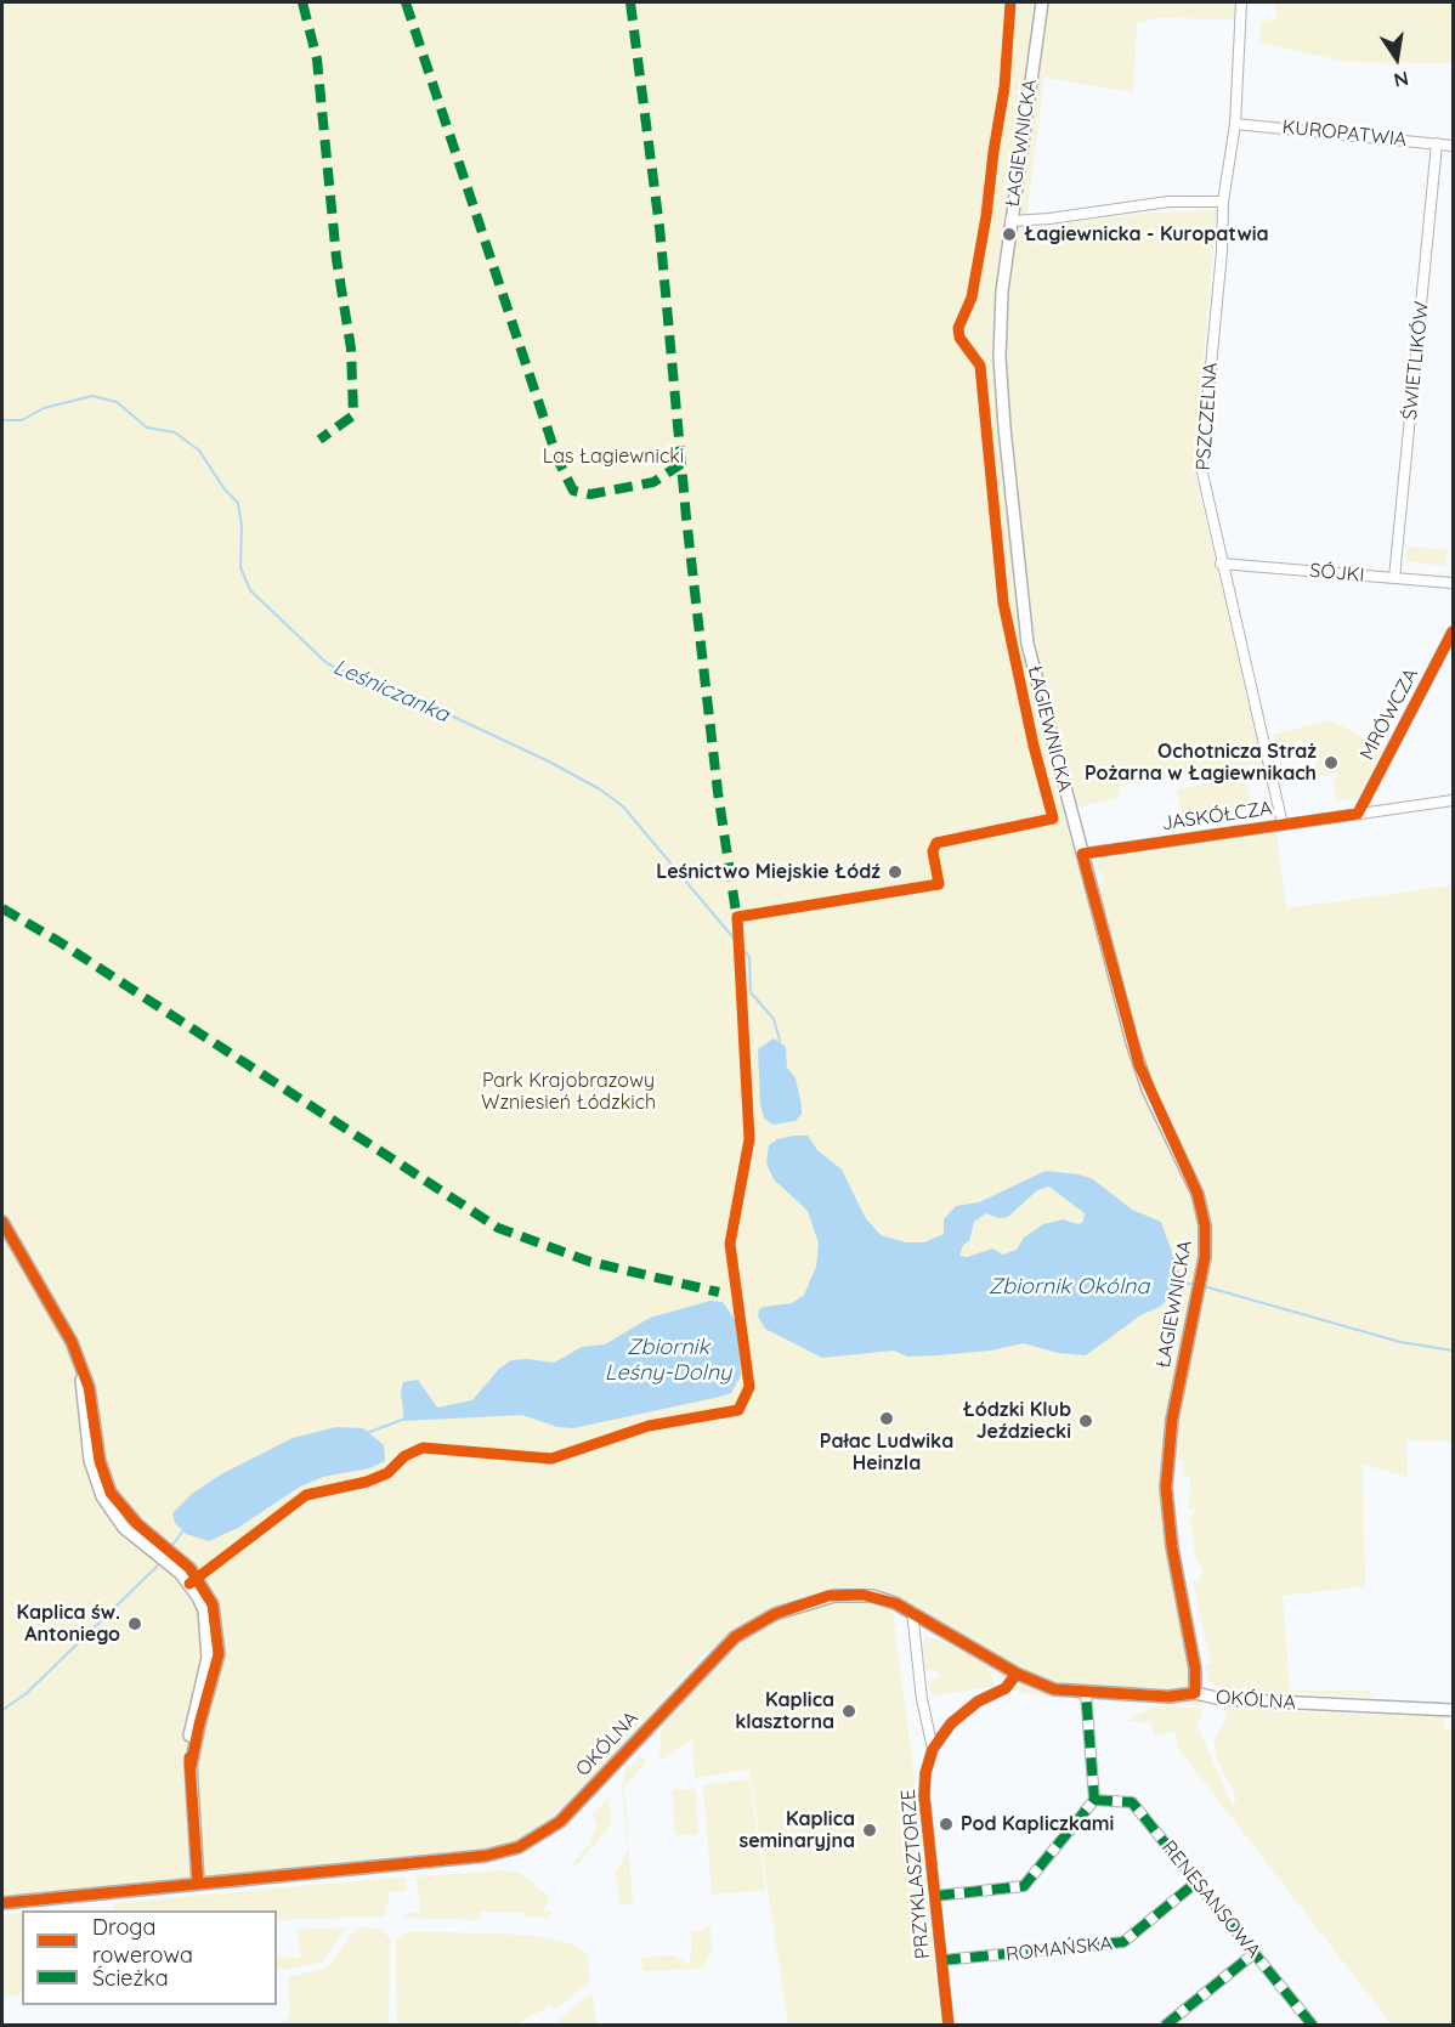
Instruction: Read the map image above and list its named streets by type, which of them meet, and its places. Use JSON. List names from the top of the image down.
{
  "streets": {
    "street": [
      "KUROPATWIA",
      "ŁAGIEWNICKA",
      "ŚWIETLIKÓW",
      "PSZCZELNA",
      "SÓJKI",
      "MRÓWCZA",
      "JASKÓŁCZA",
      "OKÓLNA",
      "PRZYKLASZTORZE",
      "RENESANSOWA",
      "ROMAŃSKA"
    ]
  },
  "crossings": [
    ["KUROPATWIA", "ŚWIETLIKÓW"],
    ["KUROPATWIA", "PSZCZELNA"],
    ["ŁAGIEWNICKA", "JASKÓŁCZA"],
    ["ŁAGIEWNICKA", "OKÓLNA"],
    ["ŚWIETLIKÓW", "SÓJKI"],
    ["PSZCZELNA", "SÓJKI"],
    ["PSZCZELNA", "JASKÓŁCZA"],
    ["MRÓWCZA", "JASKÓŁCZA"],
    ["OKÓLNA", "PRZYKLASZTORZE"],
    ["PRZYKLASZTORZE", "ROMAŃSKA"],
    ["RENESANSOWA", "ROMAŃSKA"]
  ],
  "water": ["Leśniczanka", "Zbiornik Okólna", "Zbiornik Leśny-Dolny"],
  "parks": ["Las Łagiewnicki", "Park Krajobrazowy Wzniesień Łódzkich"],
  "places": [
    "Łagiewnicka - Kuropatwia",
    "Ochotnicza Straż Pożarna w Łagiewnikach",
    "Leśnictwo Miejskie Łódź",
    "Pałac Ludwika Heinzla",
    "Łódzki Klub Jeździecki",
    "Kaplica św. Antoniego",
    "Kaplica klasztorna",
    "Pod Kapliczkami",
    "Kaplica seminaryjna"
  ],
  "legend": ["Droga rowerowa", "Ścieżka"],
  "north": "bottom"
}
